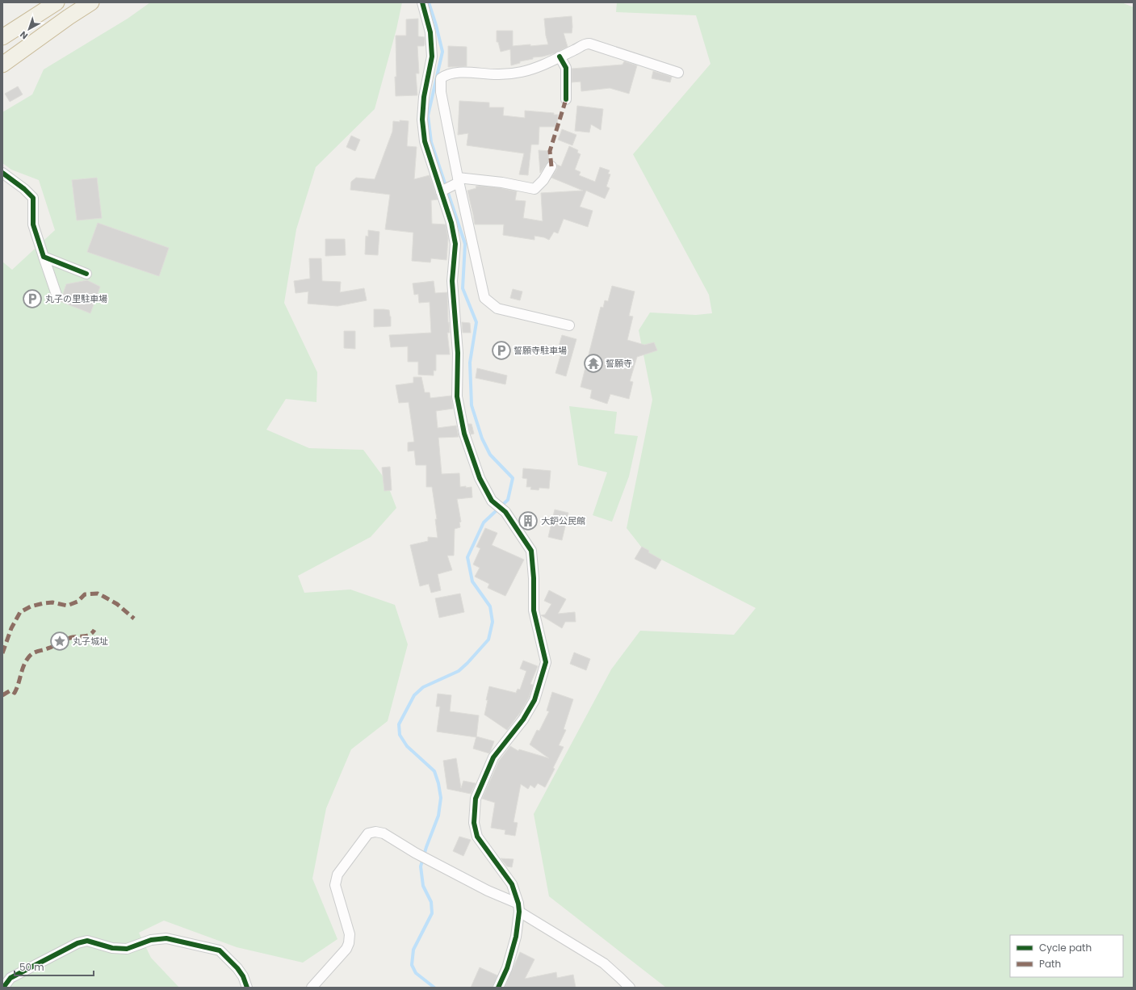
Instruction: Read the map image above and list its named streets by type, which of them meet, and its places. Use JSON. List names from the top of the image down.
{
  "places": {
    "parking": ["丸子の里駐車場", "誓願寺駐車場"],
    "temple": ["誓願寺"],
    "building": ["大鈩公民館"],
    "place": ["丸子城址"]
  },
  "legend": ["Cycle path", "Path"],
  "scale_bar": "50 m",
  "north": "bottom left"
}
